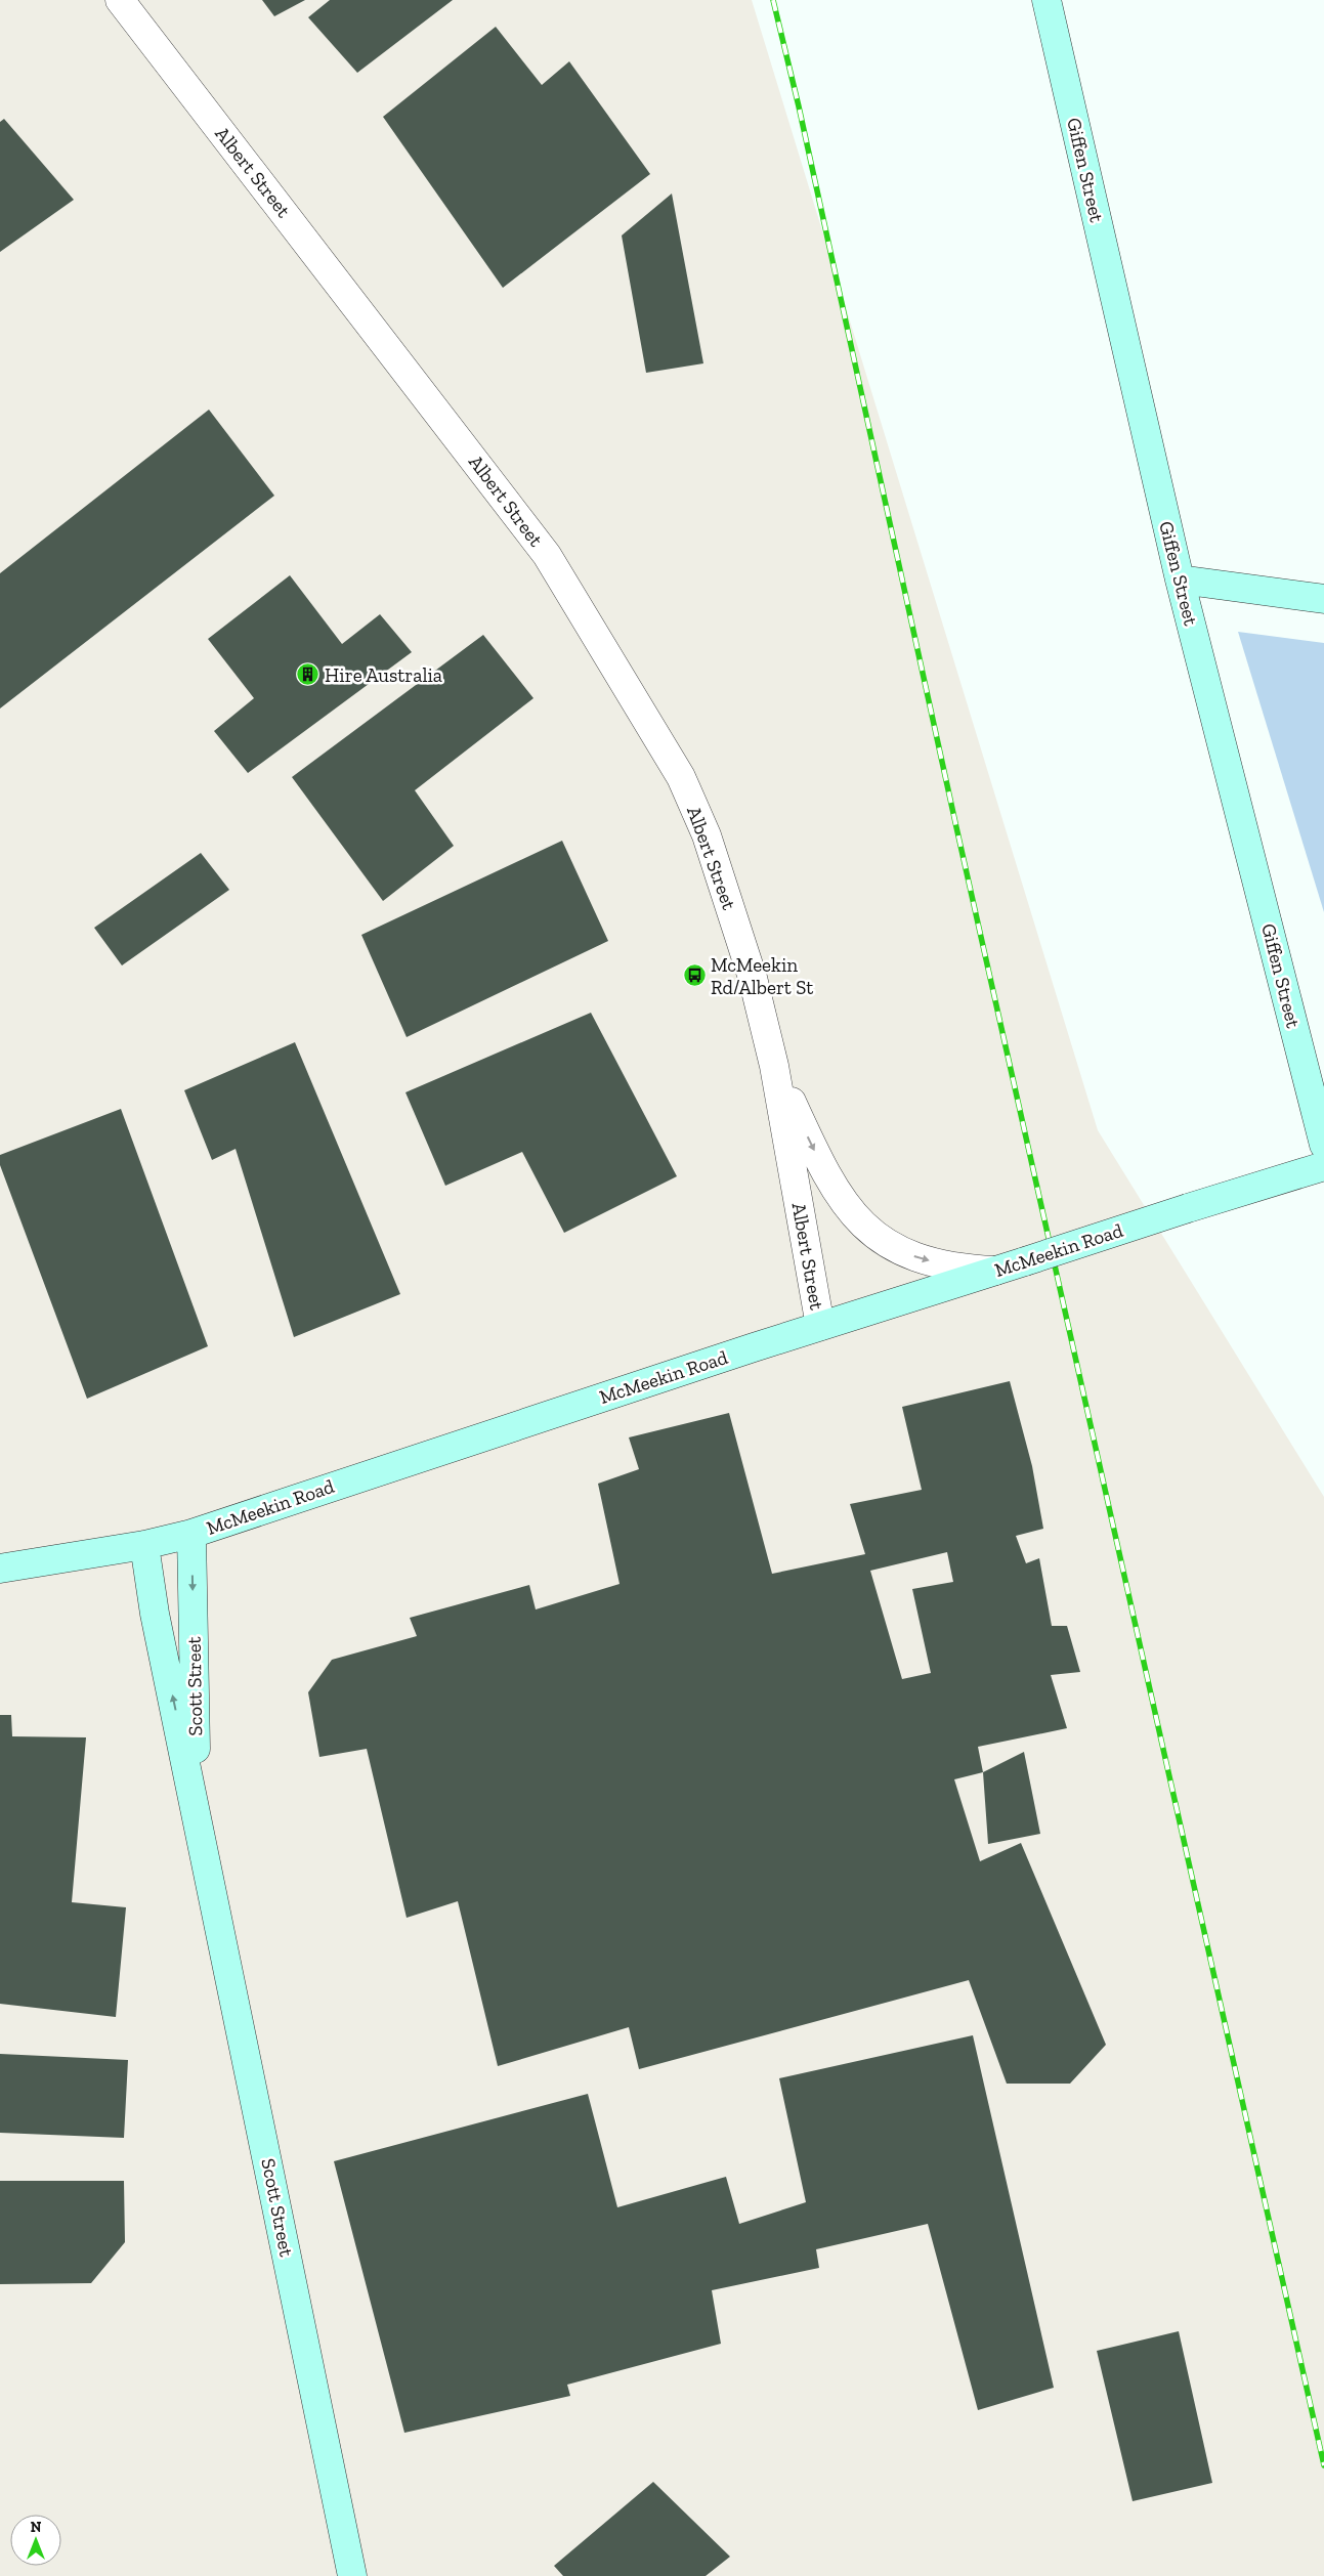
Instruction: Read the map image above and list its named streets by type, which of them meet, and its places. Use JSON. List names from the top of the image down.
{
  "streets": {
    "street": [
      "Giffen Street",
      "Albert Street",
      "McMeekin Road",
      "Scott Street"
    ]
  },
  "crossings": [
    ["Albert Street", "McMeekin Road"],
    ["McMeekin Road", "Scott Street"]
  ],
  "places": {
    "building": ["Hire Australia"],
    "bus stop": ["McMeekin Rd/Albert St"]
  },
  "north": "top"
}
